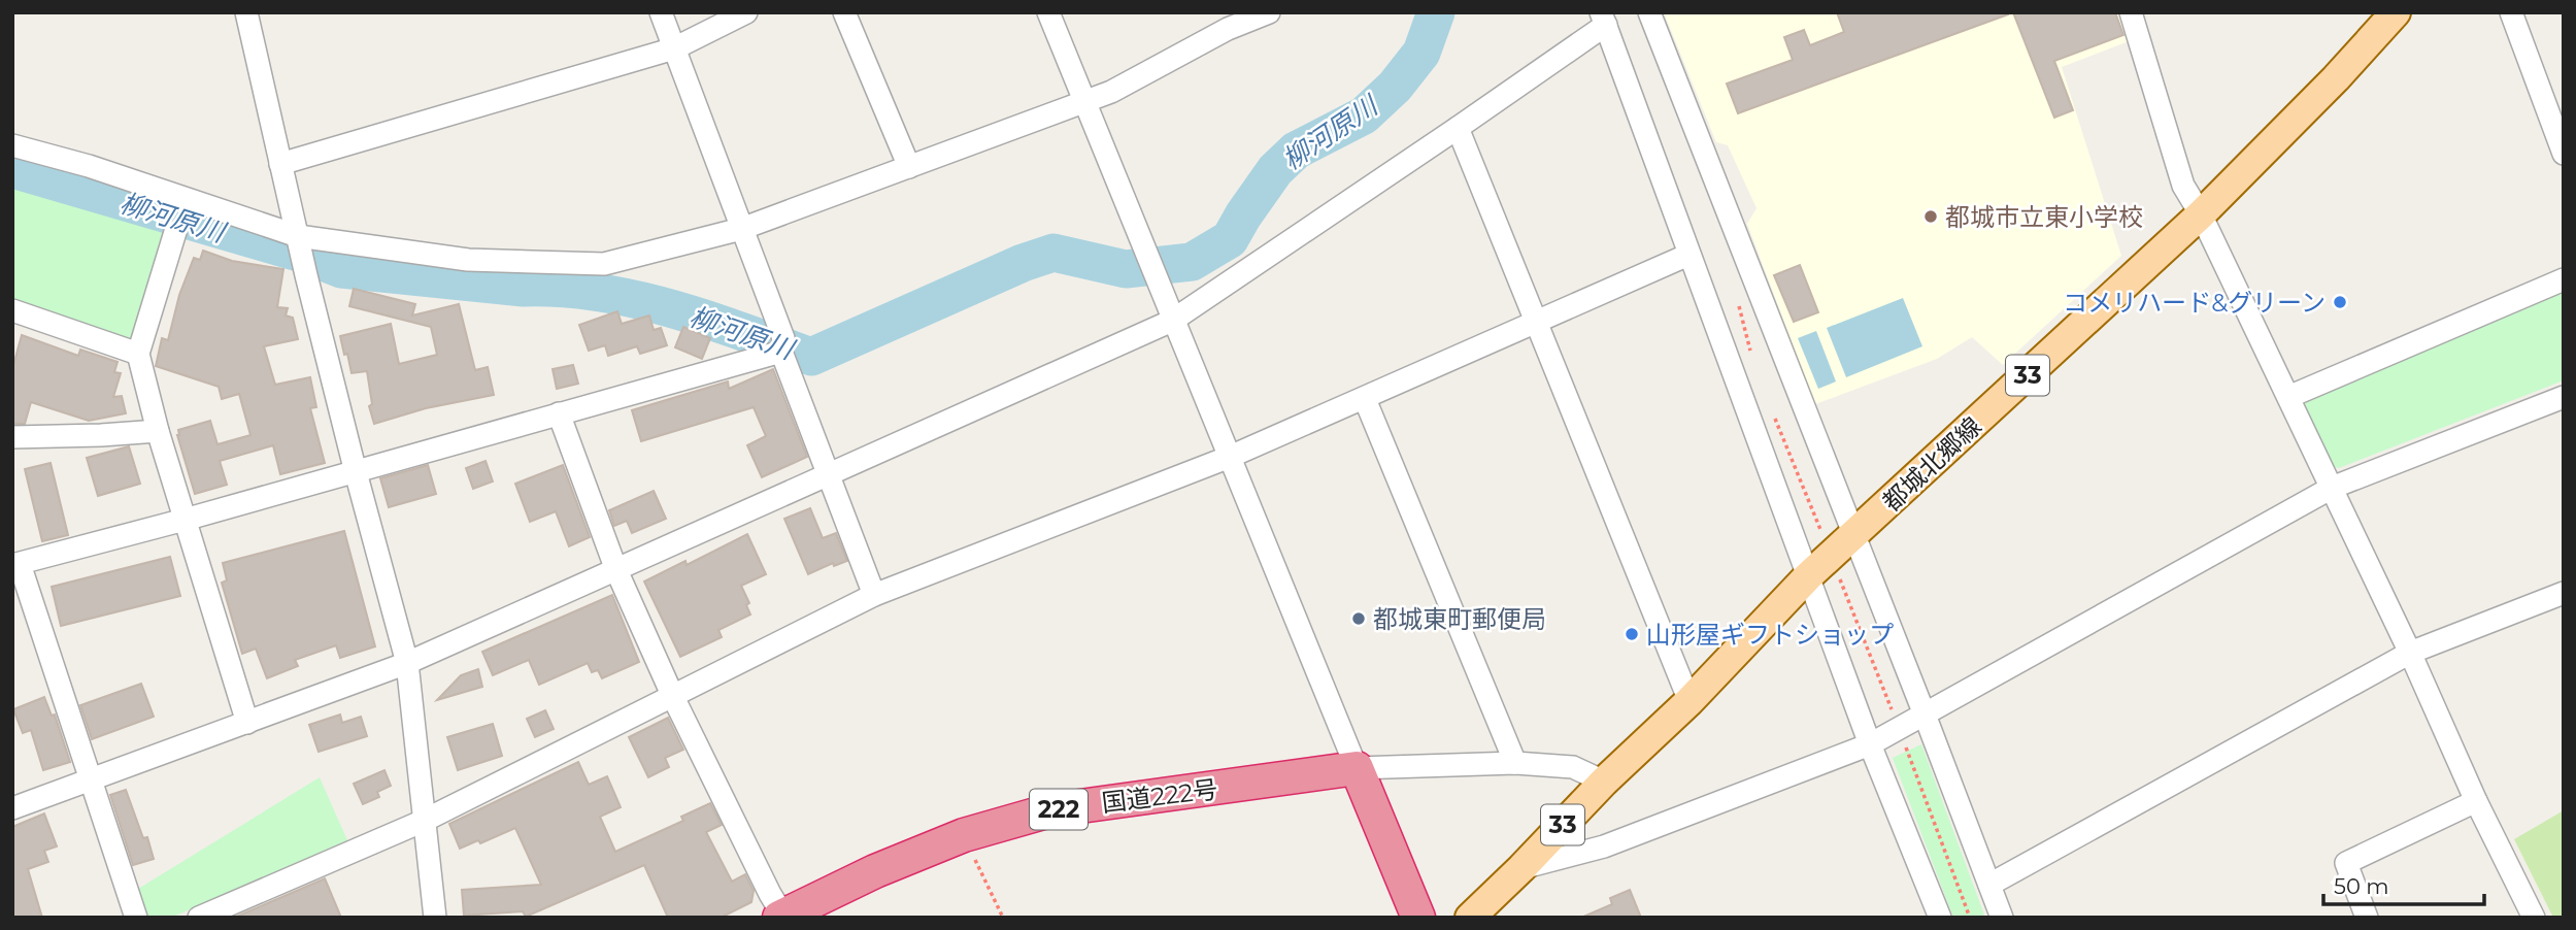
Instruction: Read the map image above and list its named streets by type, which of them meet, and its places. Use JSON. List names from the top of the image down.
{
  "streets": {
    "highway": ["国道222号", "222"],
    "main road": ["33", "都城北郷線"]
  },
  "water": ["柳河原川"],
  "places": [
    "都城市立東小学校",
    "コメリハード&グリーン",
    "都城東町郵便局",
    "山形屋ギフトショップ"
  ],
  "scale_bar": "50 m"
}
